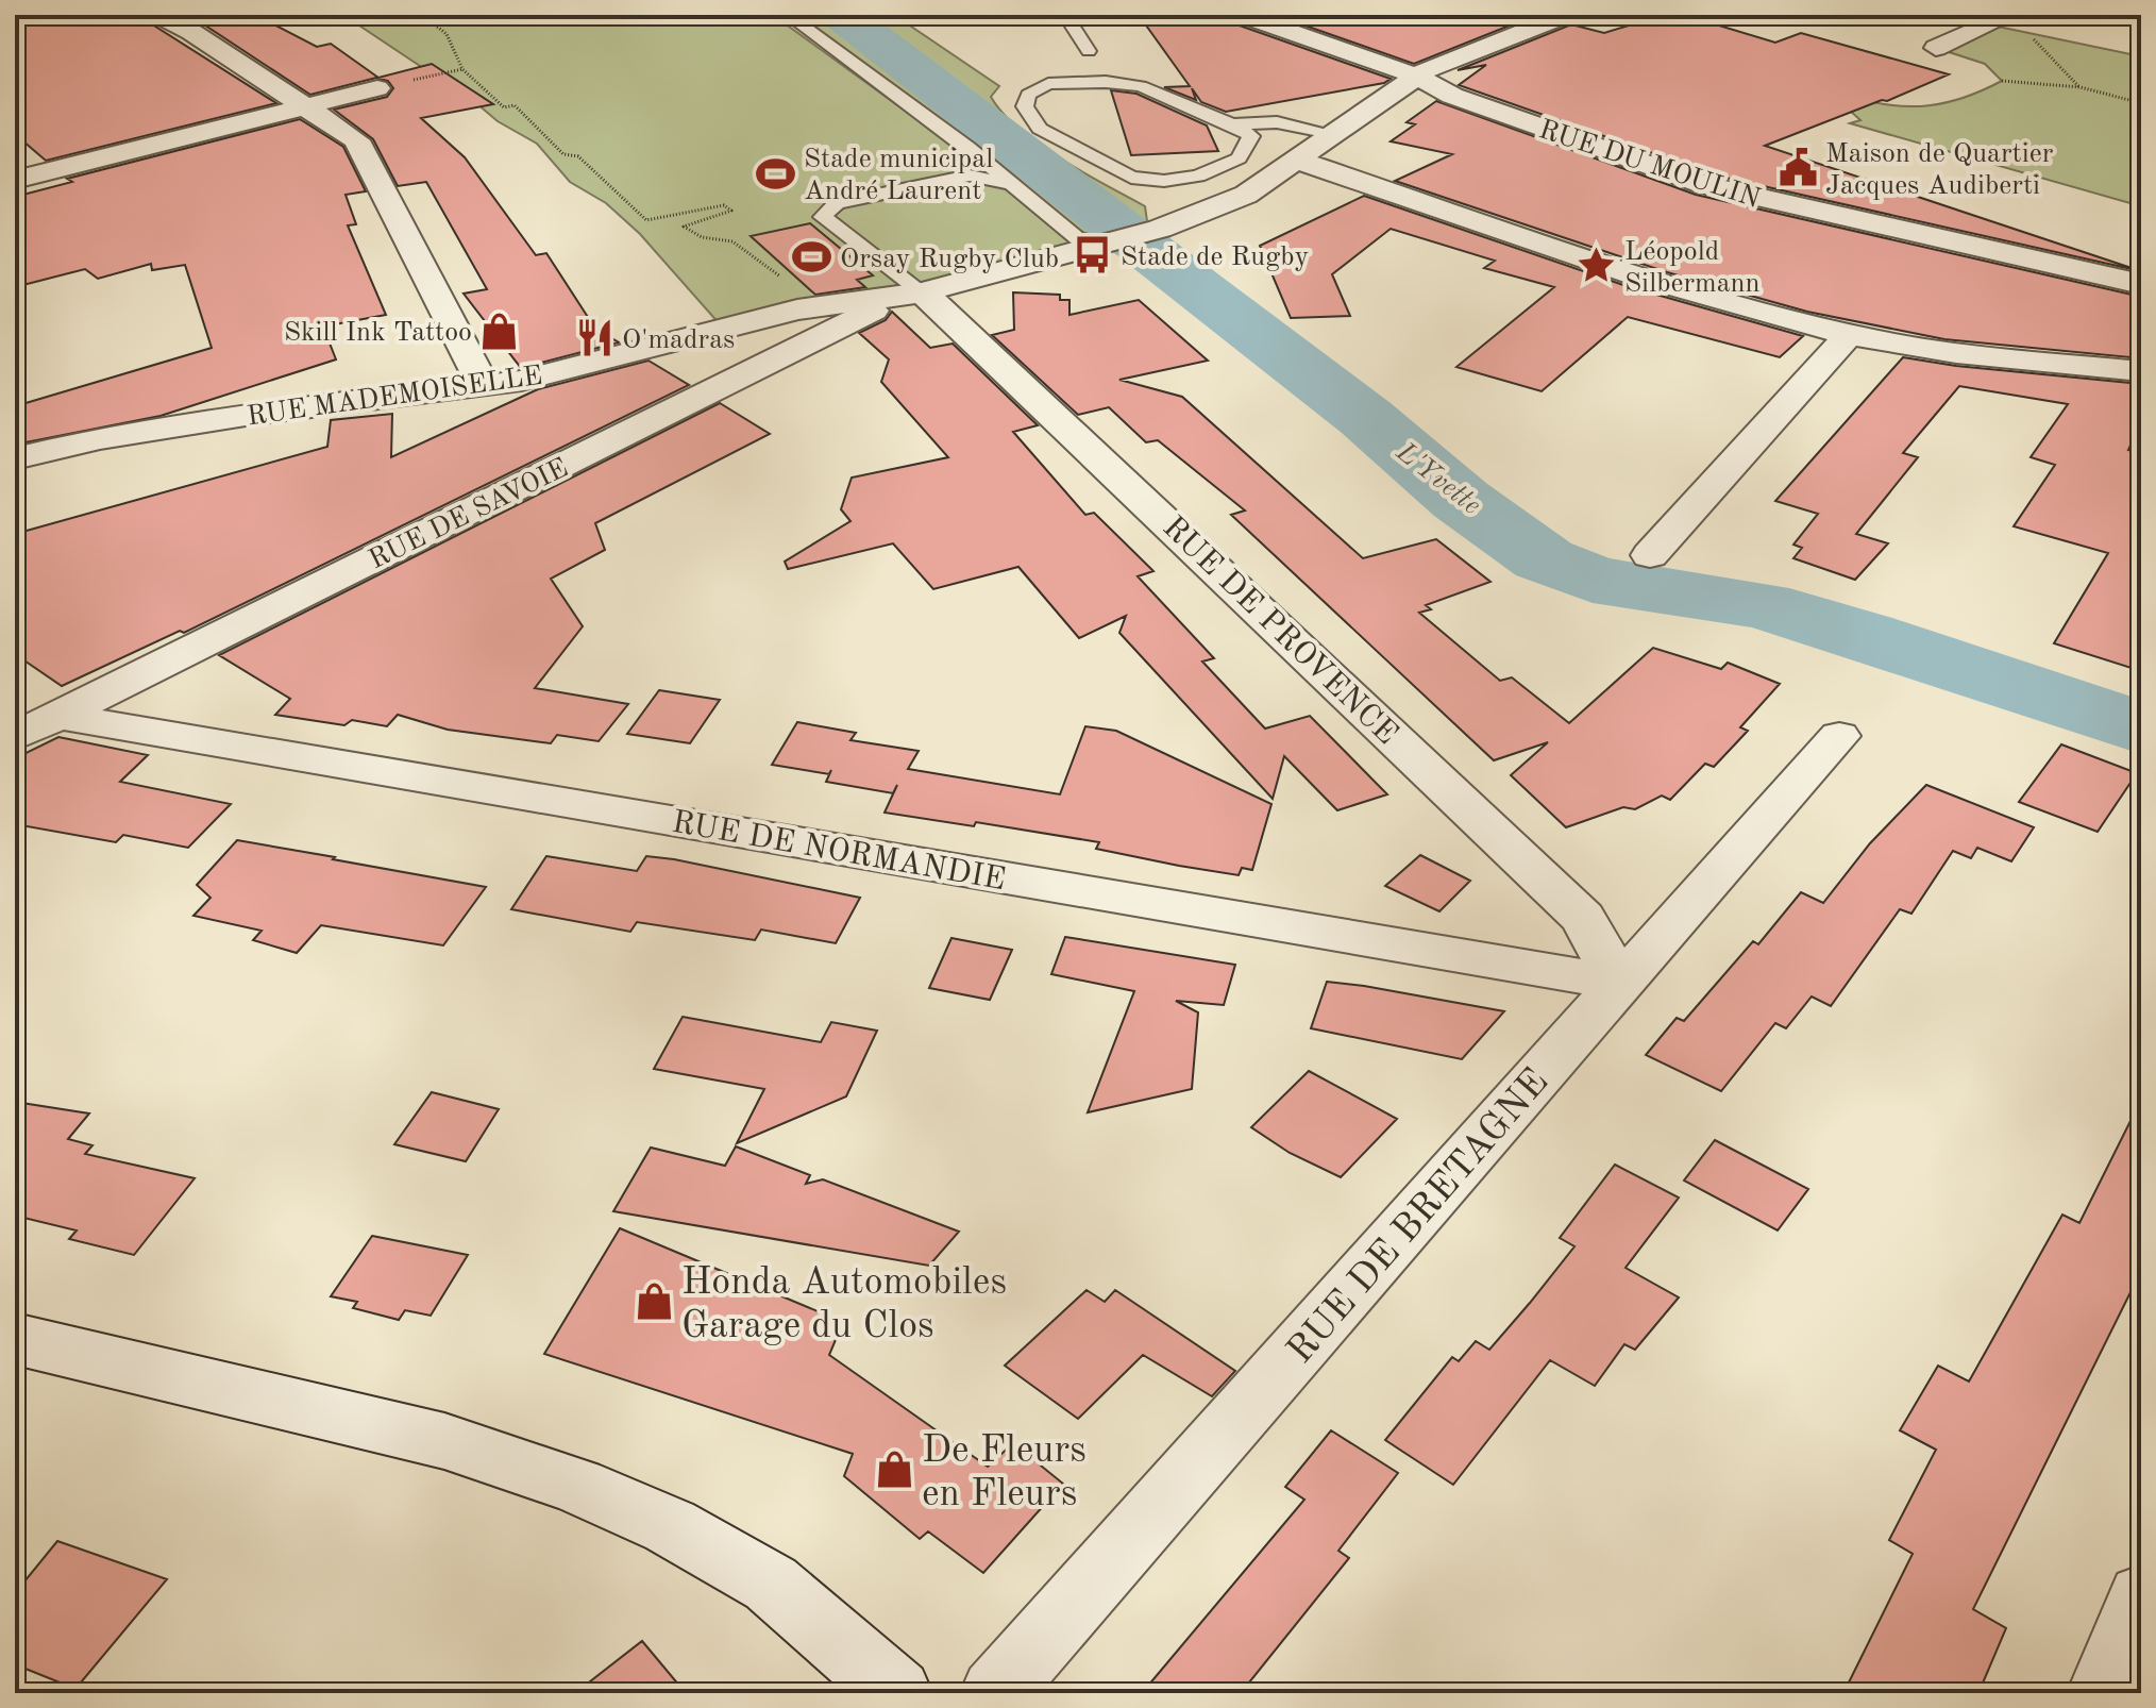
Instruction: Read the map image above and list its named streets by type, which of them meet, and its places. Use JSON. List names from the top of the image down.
{
  "streets": {
    "street": [
      "RUE DU MOULIN",
      "RUE MADEMOISELLE",
      "RUE DE SAVOIE",
      "RUE DE PROVENCE",
      "RUE DE NORMANDIE",
      "RUE DE BRETAGNE"
    ]
  },
  "crossings": [
    ["RUE MADEMOISELLE", "RUE DE SAVOIE"],
    ["RUE MADEMOISELLE", "RUE DE PROVENCE"],
    ["RUE DE SAVOIE", "RUE DE PROVENCE"],
    ["RUE DE SAVOIE", "RUE DE NORMANDIE"],
    ["RUE DE PROVENCE", "RUE DE NORMANDIE"],
    ["RUE DE PROVENCE", "RUE DE BRETAGNE"],
    ["RUE DE NORMANDIE", "RUE DE BRETAGNE"]
  ],
  "water": ["L'Yvette"],
  "places": {
    "public building": ["Maison de Quartier Jacques Audiberti"],
    "sports": ["Stade municipal André Laurent", "Orsay Rugby Club"],
    "bus stop": ["Stade de Rugby"],
    "place": ["Léopold Silbermann"],
    "shop": ["Skill Ink Tattoo", "Honda Automobiles Garage du Clos", "De Fleurs en Fleurs"],
    "restaurant": ["O'madras"]
  }
}
